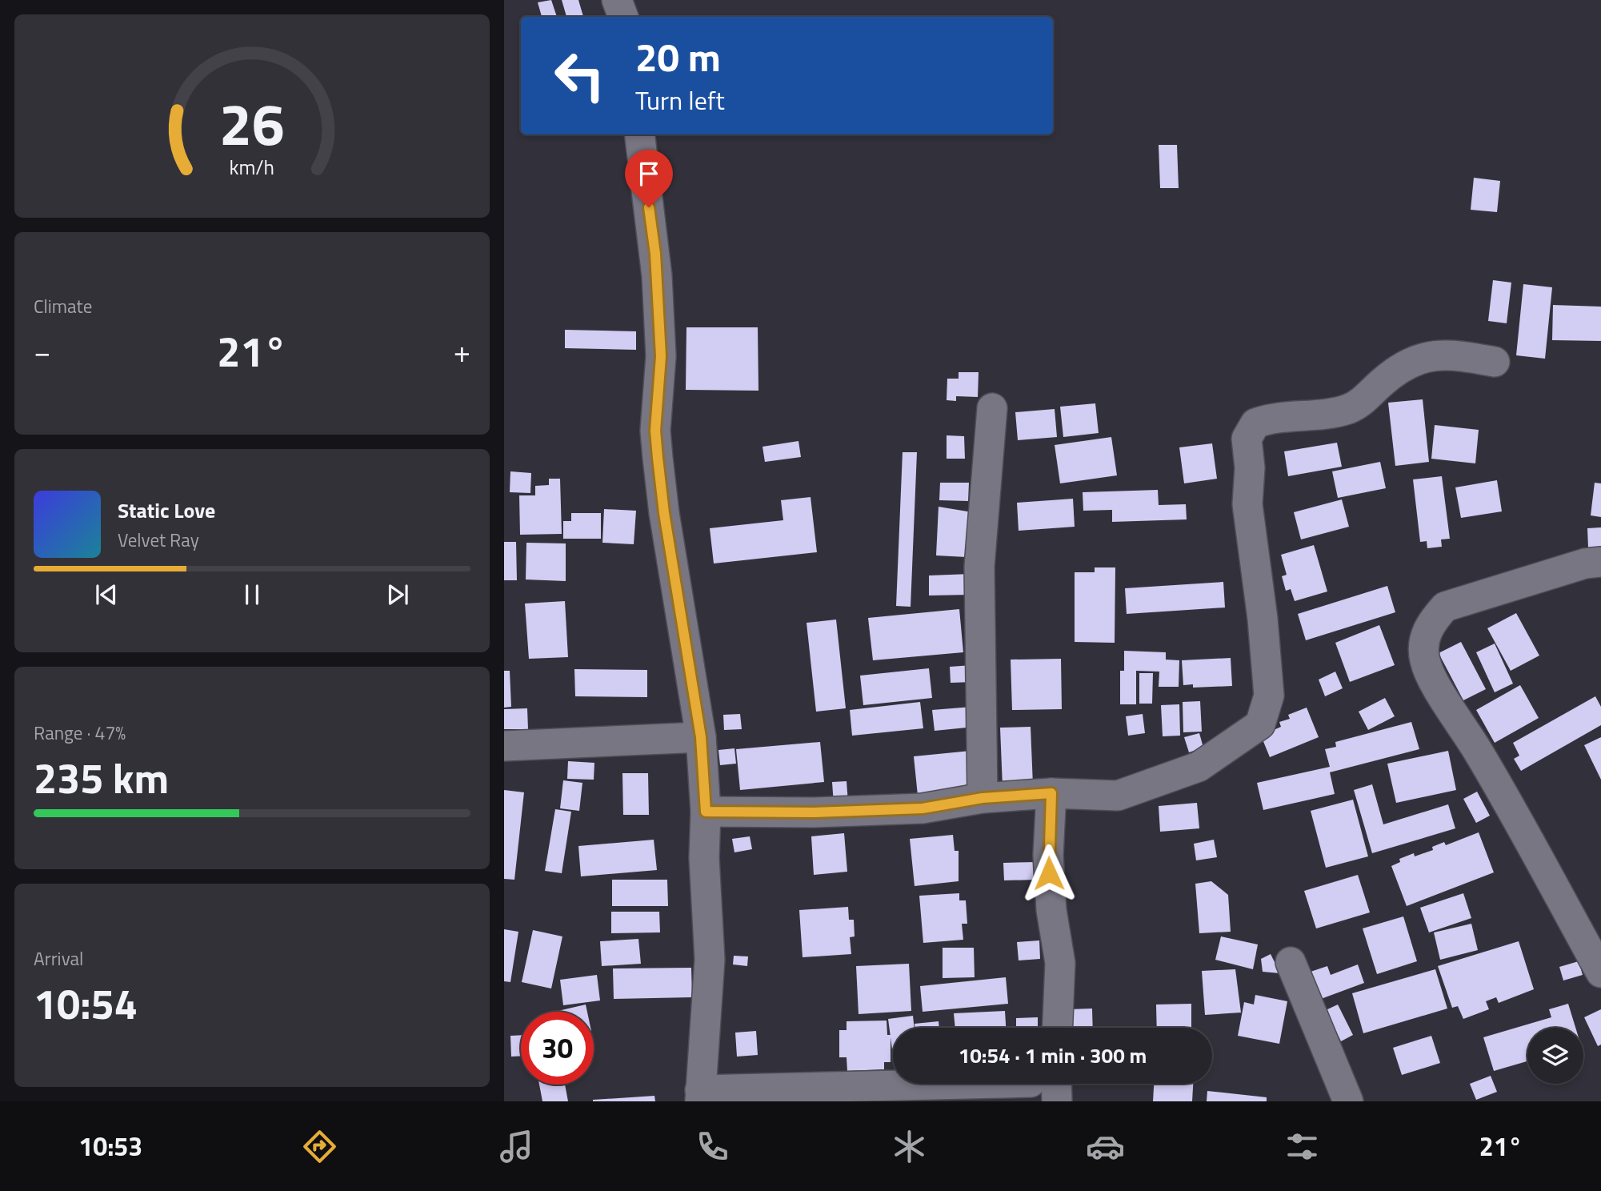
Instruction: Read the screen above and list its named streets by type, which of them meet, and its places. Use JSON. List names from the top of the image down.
{
  "page": {
    "turn": ["20 m", "Turn left"],
    "tile": [
      "Climate",
      ["Range · 47%", "235 km"],
      ["Arrival", "10:54"]
    ],
    "heat": ["−", "21°", "+"],
    "song": ["Static Love", "Velvet Ray"],
    "limit": "30",
    "trip": "10:54 · 1 min · 300 m",
    "tabs": ["10:53", "21°"],
    "gauge": ["26", "km/h"]
  }
}
